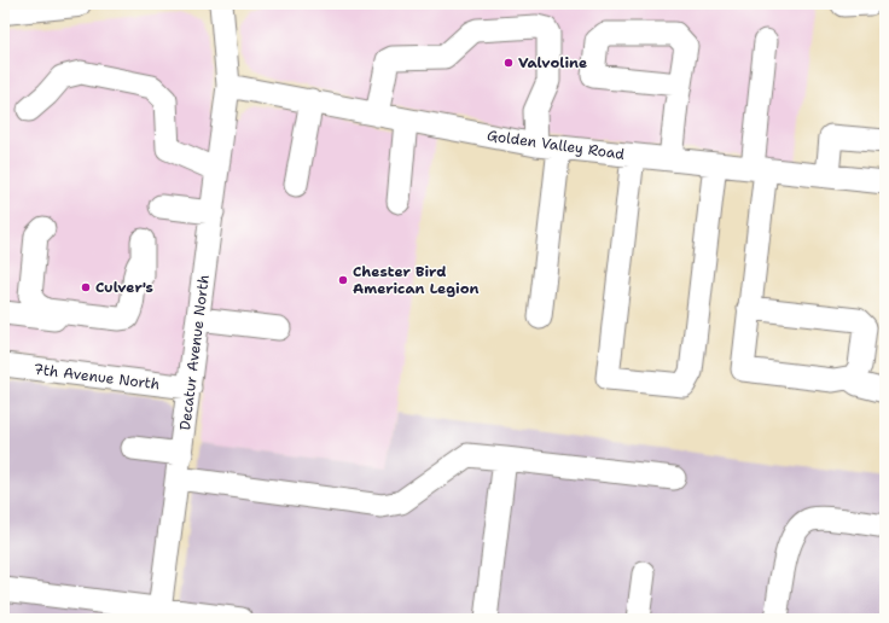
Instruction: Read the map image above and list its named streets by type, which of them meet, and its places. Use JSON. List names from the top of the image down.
{
  "streets": {
    "street": ["Golden Valley Road", "Decatur Avenue North", "7th Avenue North"]
  },
  "crossings": [
    ["Golden Valley Road", "Decatur Avenue North"],
    ["Decatur Avenue North", "7th Avenue North"]
  ],
  "places": ["Valvoline", "Chester Bird American Legion", "Culver's"]
}
